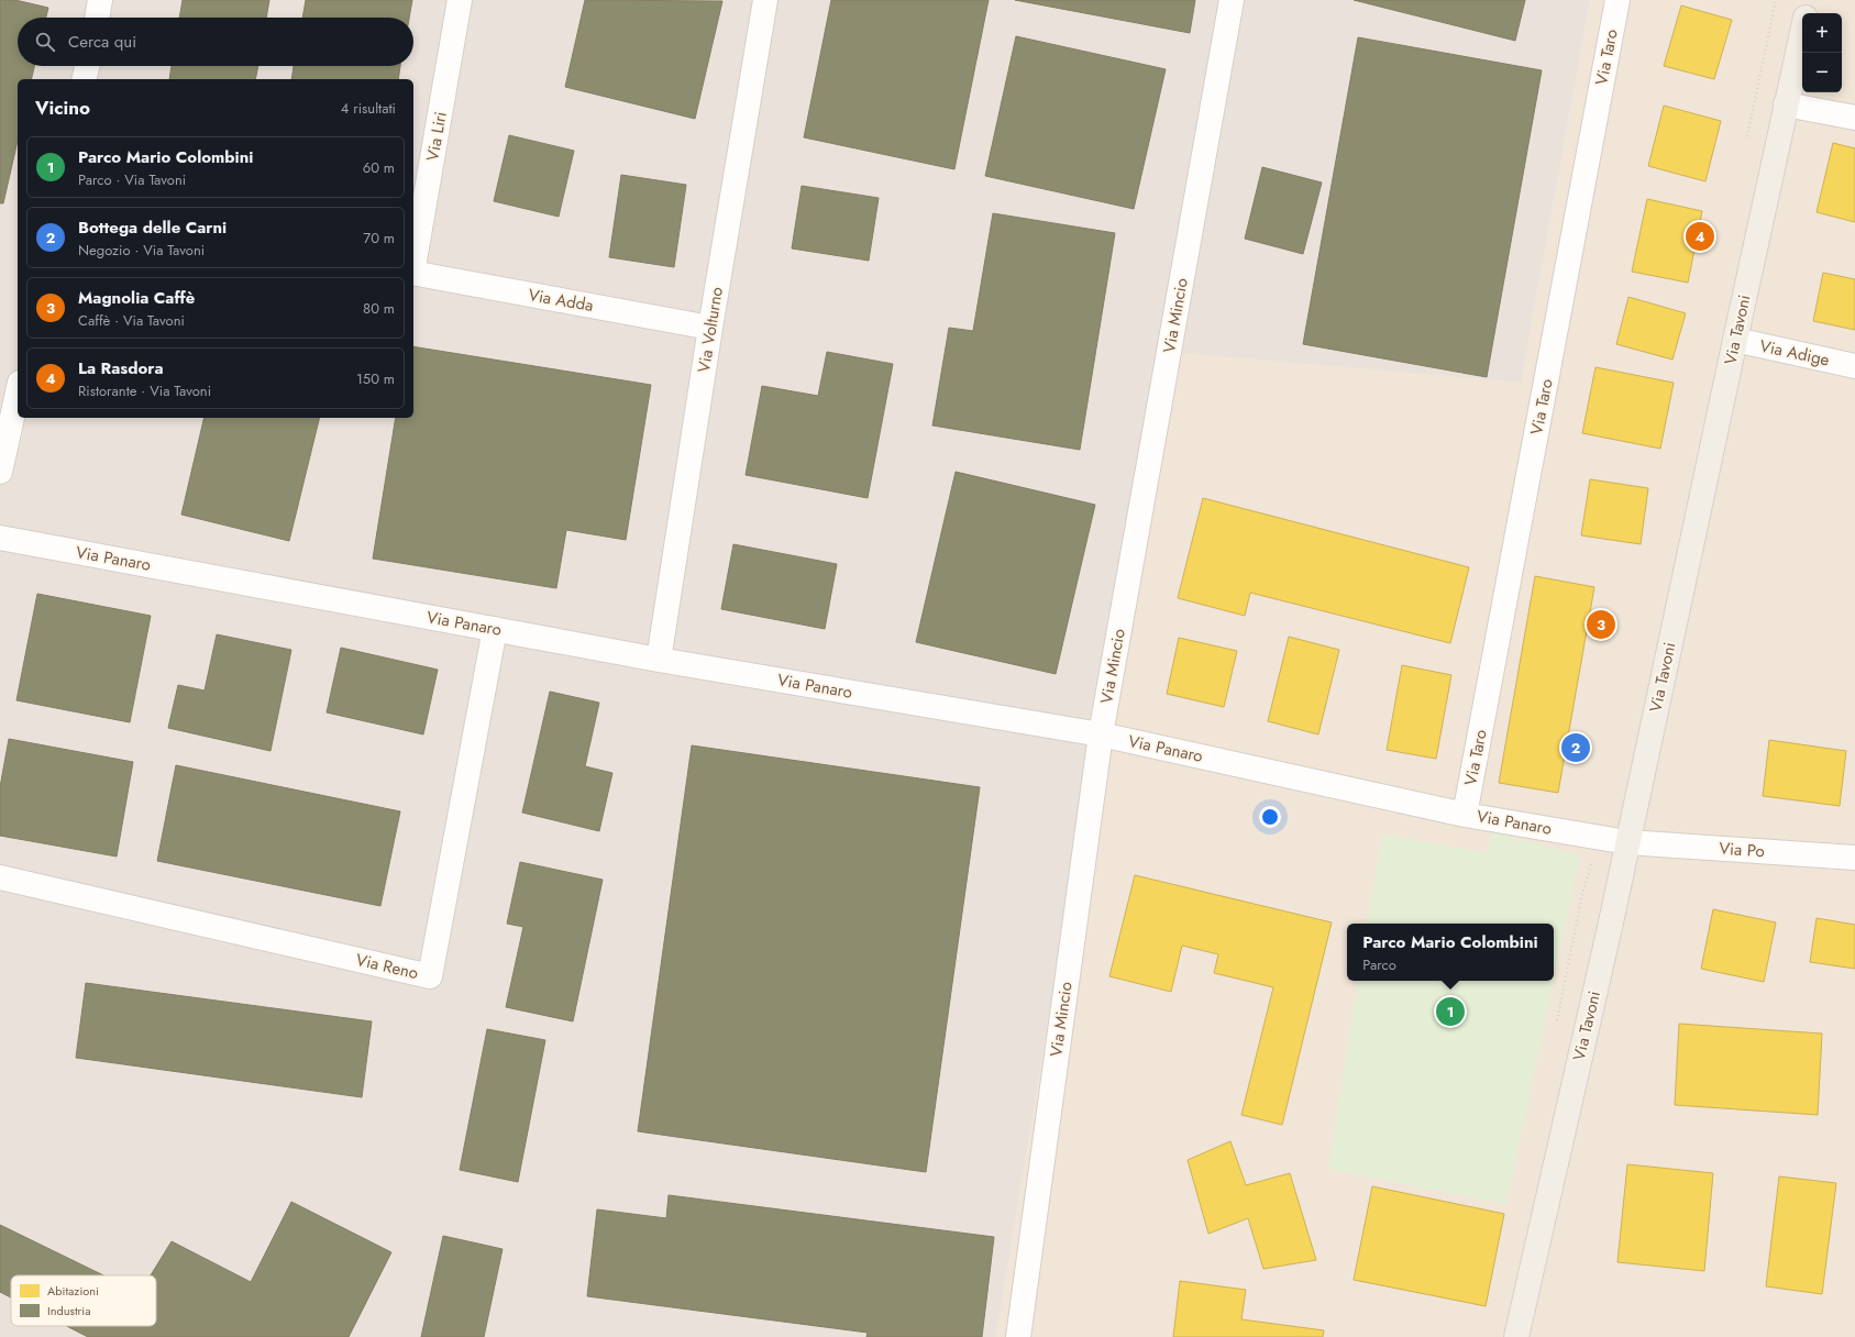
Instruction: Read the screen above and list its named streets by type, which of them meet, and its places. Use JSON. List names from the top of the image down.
{
  "streets": {
    "main road": ["Via Tavoni"],
    "street": [
      "Via Taro",
      "Via Liri",
      "Via Adda",
      "Via Mincio",
      "Via Volturno",
      "Via Adige",
      "Via Panaro",
      "Via Po",
      "Via Reno"
    ]
  },
  "crossings": [
    ["Via Taro", "Via Panaro"],
    ["Via Adda", "Via Volturno"],
    ["Via Mincio", "Via Panaro"],
    ["Via Volturno", "Via Panaro"],
    ["Via Tavoni", "Via Adige"],
    ["Via Tavoni", "Via Panaro"],
    ["Via Tavoni", "Via Po"],
    ["Via Panaro", "Via Po"],
    ["Via Panaro", "Via Reno"]
  ],
  "legend": ["Abitazioni", "Industria"],
  "page": {
    "map_buttons": ["+", "−"],
    "search": "Cerca qui",
    "heading": ["Vicino", "4 risultati"],
    "list": [
      {
        "mark": "1",
        "name": "Parco Mario Colombini",
        "note": "Parco · Via Tavoni",
        "value": "60 m"
      },
      {
        "mark": "2",
        "name": "Bottega delle Carni",
        "note": "Negozio · Via Tavoni",
        "value": "70 m"
      },
      {
        "mark": "3",
        "name": "Magnolia Caffè",
        "note": "Caffè · Via Tavoni",
        "value": "80 m"
      },
      {
        "mark": "4",
        "name": "La Rasdora",
        "note": "Ristorante · Via Tavoni",
        "value": "150 m"
      }
    ],
    "pins": [
      "4",
      "3",
      "2",
      "1"
    ],
    "popup": ["Parco Mario Colombini", "Parco"]
  }
}
